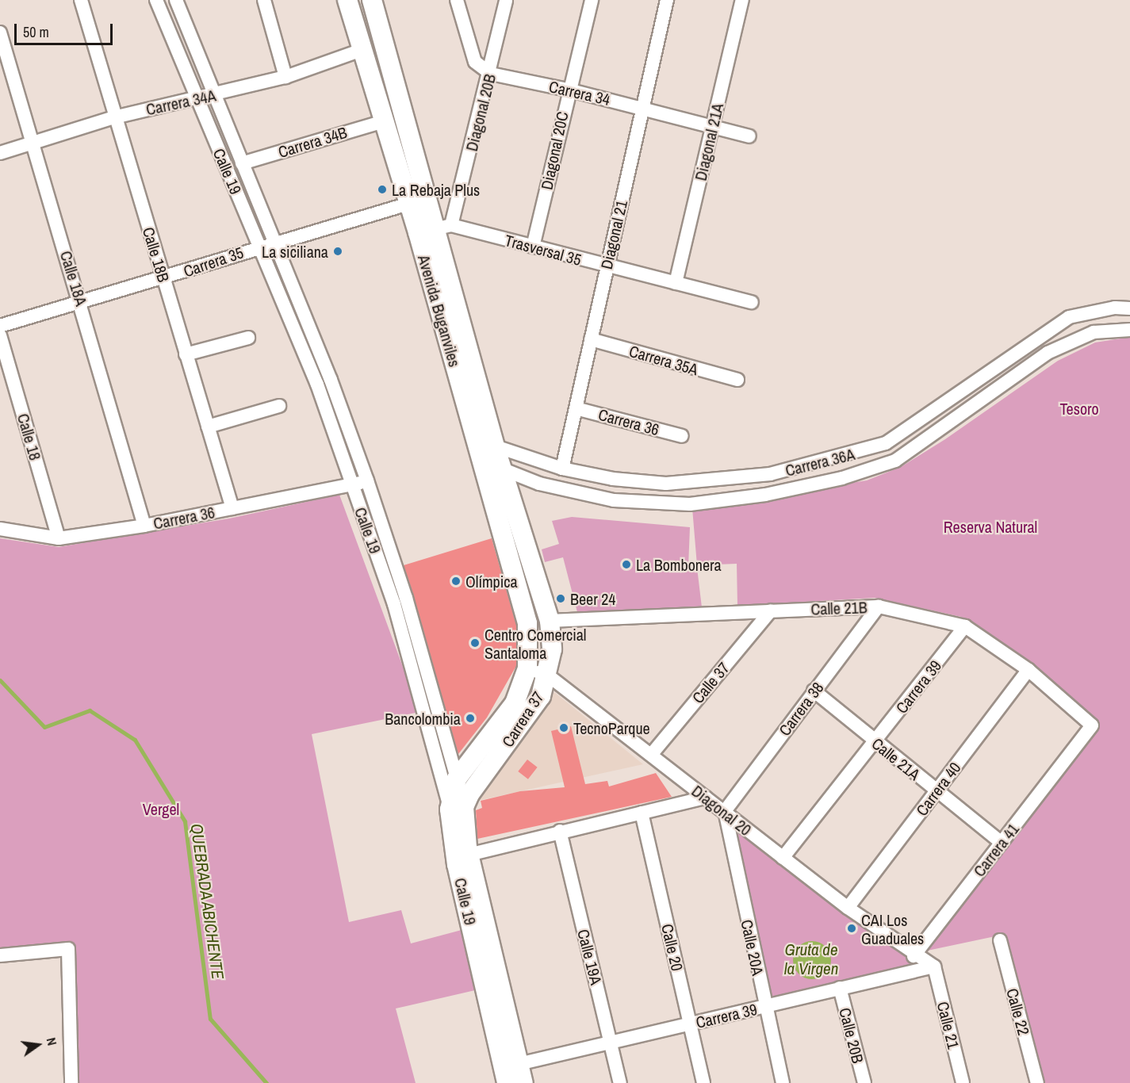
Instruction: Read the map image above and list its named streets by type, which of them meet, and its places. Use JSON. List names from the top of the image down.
{
  "streets": {
    "main road": ["Calle 19", "Avenida Buganviles", "Carrera 37"],
    "street": [
      "Carrera 34",
      "Carrera 34A",
      "Diagonal 20B",
      "Carrera 34B",
      "Diagonal 21A",
      "Diagonal 20C",
      "Diagonal 21",
      "Trasversal 35",
      "Calle 18B",
      "Carrera 35",
      "Calle 18A",
      "Carrera 35A",
      "Carrera 36",
      "Calle 18",
      "Carrera 36A",
      "Calle 21B",
      "Calle 37",
      "Carrera 39",
      "Carrera 38",
      "Calle 21A",
      "Carrera 40",
      "Diagonal 20",
      "Carrera 41",
      "Calle 20",
      "Calle 20A",
      "Calle 19A",
      "Calle 22",
      "Calle 21",
      "Calle 20B"
    ]
  },
  "crossings": [
    ["Carrera 34", "Diagonal 20B"],
    ["Carrera 34", "Diagonal 21A"],
    ["Carrera 34", "Diagonal 20C"],
    ["Carrera 34", "Diagonal 21"],
    ["Carrera 34A", "Calle 19"],
    ["Carrera 34A", "Calle 18B"],
    ["Carrera 34A", "Calle 18A"],
    ["Carrera 34A", "Avenida Buganviles"],
    ["Diagonal 20B", "Trasversal 35"],
    ["Diagonal 20B", "Avenida Buganviles"],
    ["Carrera 34B", "Calle 19"],
    ["Carrera 34B", "Avenida Buganviles"],
    ["Diagonal 21A", "Trasversal 35"],
    ["Diagonal 20C", "Trasversal 35"],
    ["Calle 19", "Carrera 35"],
    ["Calle 19", "Carrera 36"],
    ["Calle 19", "Carrera 39"],
    ["Calle 19", "Carrera 37"],
    ["Diagonal 21", "Trasversal 35"],
    ["Diagonal 21", "Carrera 35A"],
    ["Diagonal 21", "Carrera 36"],
    ["Diagonal 21", "Carrera 36A"],
    ["Trasversal 35", "Avenida Buganviles"],
    ["Calle 18B", "Carrera 35"],
    ["Calle 18B", "Carrera 36"],
    ["Carrera 35", "Calle 18A"],
    ["Carrera 35", "Avenida Buganviles"],
    ["Calle 18A", "Carrera 36"],
    ["Avenida Buganviles", "Carrera 36A"],
    ["Avenida Buganviles", "Calle 21B"],
    ["Avenida Buganviles", "Carrera 37"],
    ["Carrera 36", "Calle 18"],
    ["Calle 21B", "Calle 37"],
    ["Calle 21B", "Carrera 39"],
    ["Calle 21B", "Carrera 38"],
    ["Calle 21B", "Carrera 37"],
    ["Calle 21B", "Carrera 40"],
    ["Calle 21B", "Carrera 41"],
    ["Calle 37", "Diagonal 20"],
    ["Carrera 39", "Calle 21A"],
    ["Carrera 39", "Diagonal 20"],
    ["Carrera 39", "Calle 20"],
    ["Carrera 39", "Calle 20A"],
    ["Carrera 39", "Calle 19A"],
    ["Carrera 39", "Calle 21"],
    ["Carrera 39", "Calle 20B"],
    ["Carrera 38", "Calle 21A"],
    ["Carrera 38", "Diagonal 20"],
    ["Carrera 38", "Calle 20A"],
    ["Carrera 37", "Diagonal 20"],
    ["Calle 21A", "Carrera 40"],
    ["Calle 21A", "Carrera 41"],
    ["Carrera 40", "Diagonal 20"],
    ["Diagonal 20", "Carrera 41"],
    ["Diagonal 20", "Calle 20A"]
  ],
  "water": ["QUEBRADA ABICHENTE", "Gruta de la Virgen"],
  "parks": ["Tesoro", "Reserva Natural", "Vergel"],
  "places": [
    "La Rebaja Plus",
    "La siciliana",
    "La Bombonera",
    "Olímpica",
    "Beer 24",
    "Centro Comercial Santaloma",
    "Bancolombia",
    "TecnoParque",
    "CAI Los Guaduales"
  ],
  "scale_bar": "50 m",
  "north": "right"
}
